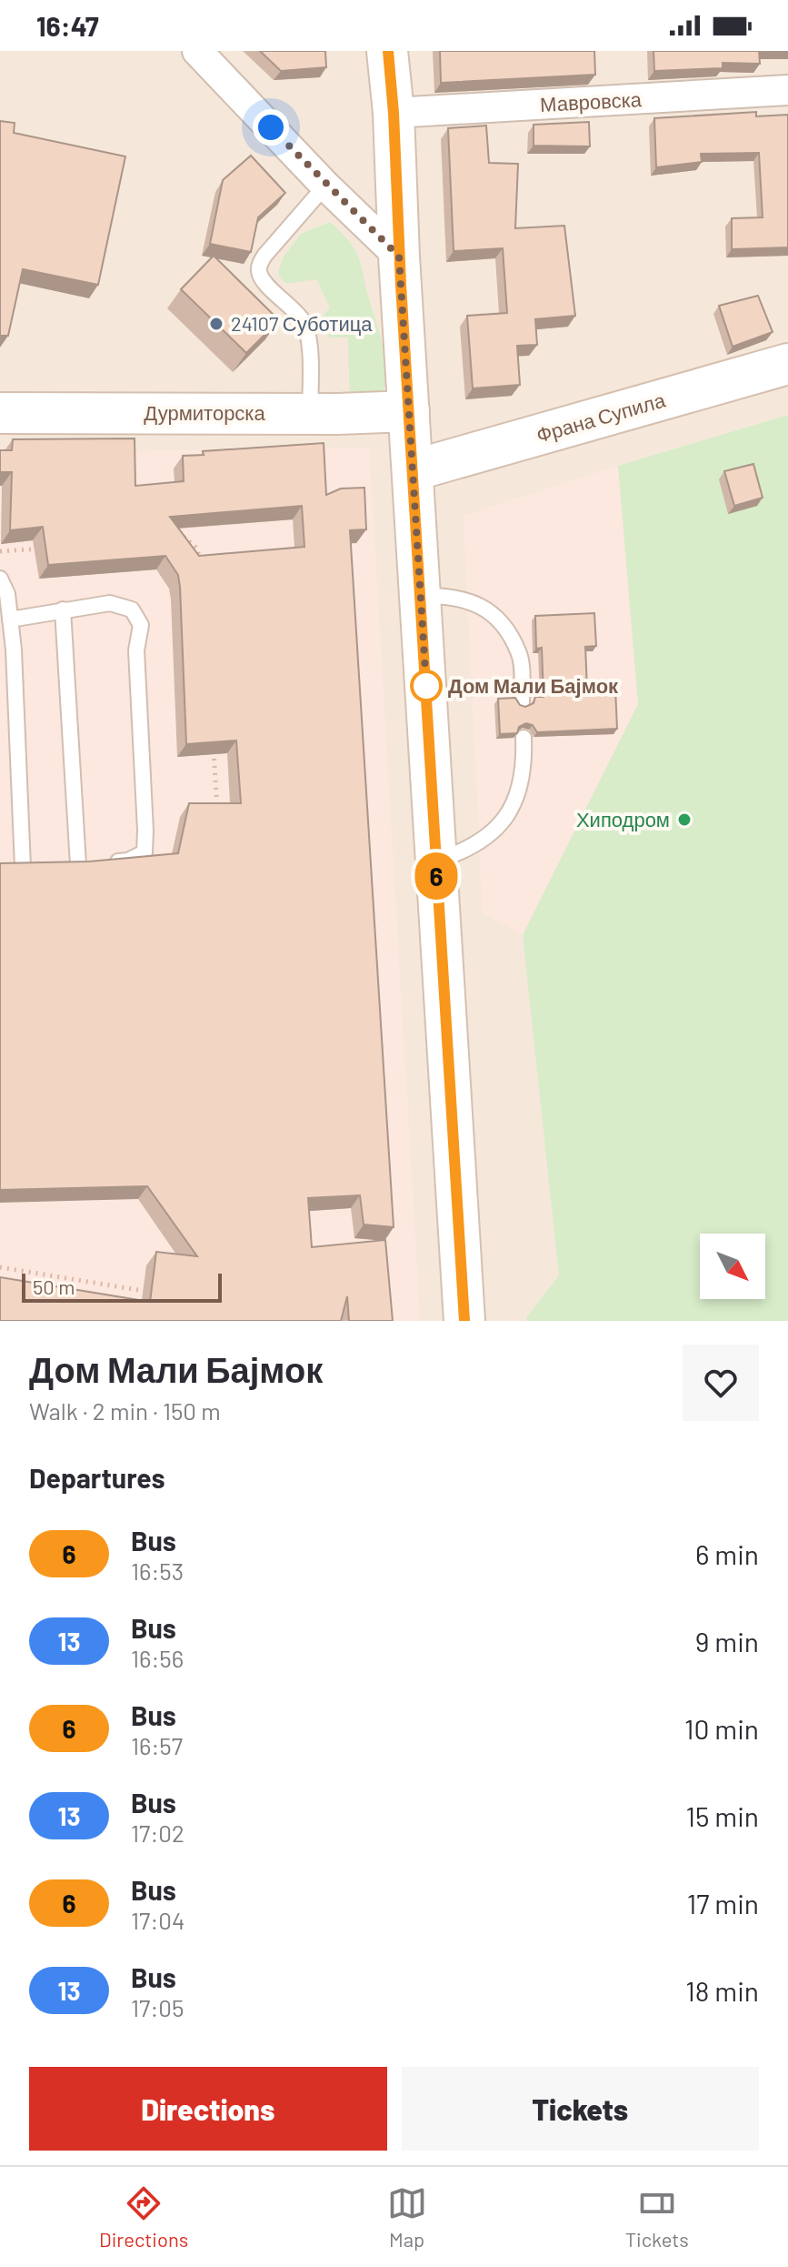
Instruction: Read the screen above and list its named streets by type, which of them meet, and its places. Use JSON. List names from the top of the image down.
{
  "streets": {
    "main road": ["Дурмиторска", "Франа Супила"],
    "street": ["Мавровска"]
  },
  "places": ["24107 Суботица", "Дом Мали Бајмок", "Хиподром"],
  "lines": ["bus line 6"],
  "scale_bar": "50 m",
  "north": "bottom right",
  "page": {
    "status": "16:47",
    "on_map": "6",
    "scale": "50 m",
    "heading": [
      ["Дом Мали Бајмок", "Walk · 2 min · 150 m"],
      "Departures"
    ],
    "list": [
      {
        "mark": "6",
        "name": "Bus",
        "note": "16:53",
        "value": "6 min"
      },
      {
        "mark": "13",
        "name": "Bus",
        "note": "16:56",
        "value": "9 min"
      },
      {
        "mark": "6",
        "name": "Bus",
        "note": "16:57",
        "value": "10 min"
      },
      {
        "mark": "13",
        "name": "Bus",
        "note": "17:02",
        "value": "15 min"
      },
      {
        "mark": "6",
        "name": "Bus",
        "note": "17:04",
        "value": "17 min"
      },
      {
        "mark": "13",
        "name": "Bus",
        "note": "17:05",
        "value": "18 min"
      }
    ],
    "buttons": ["Directions", "Tickets"],
    "tabs": ["Directions", "Map", "Tickets"]
  }
}
